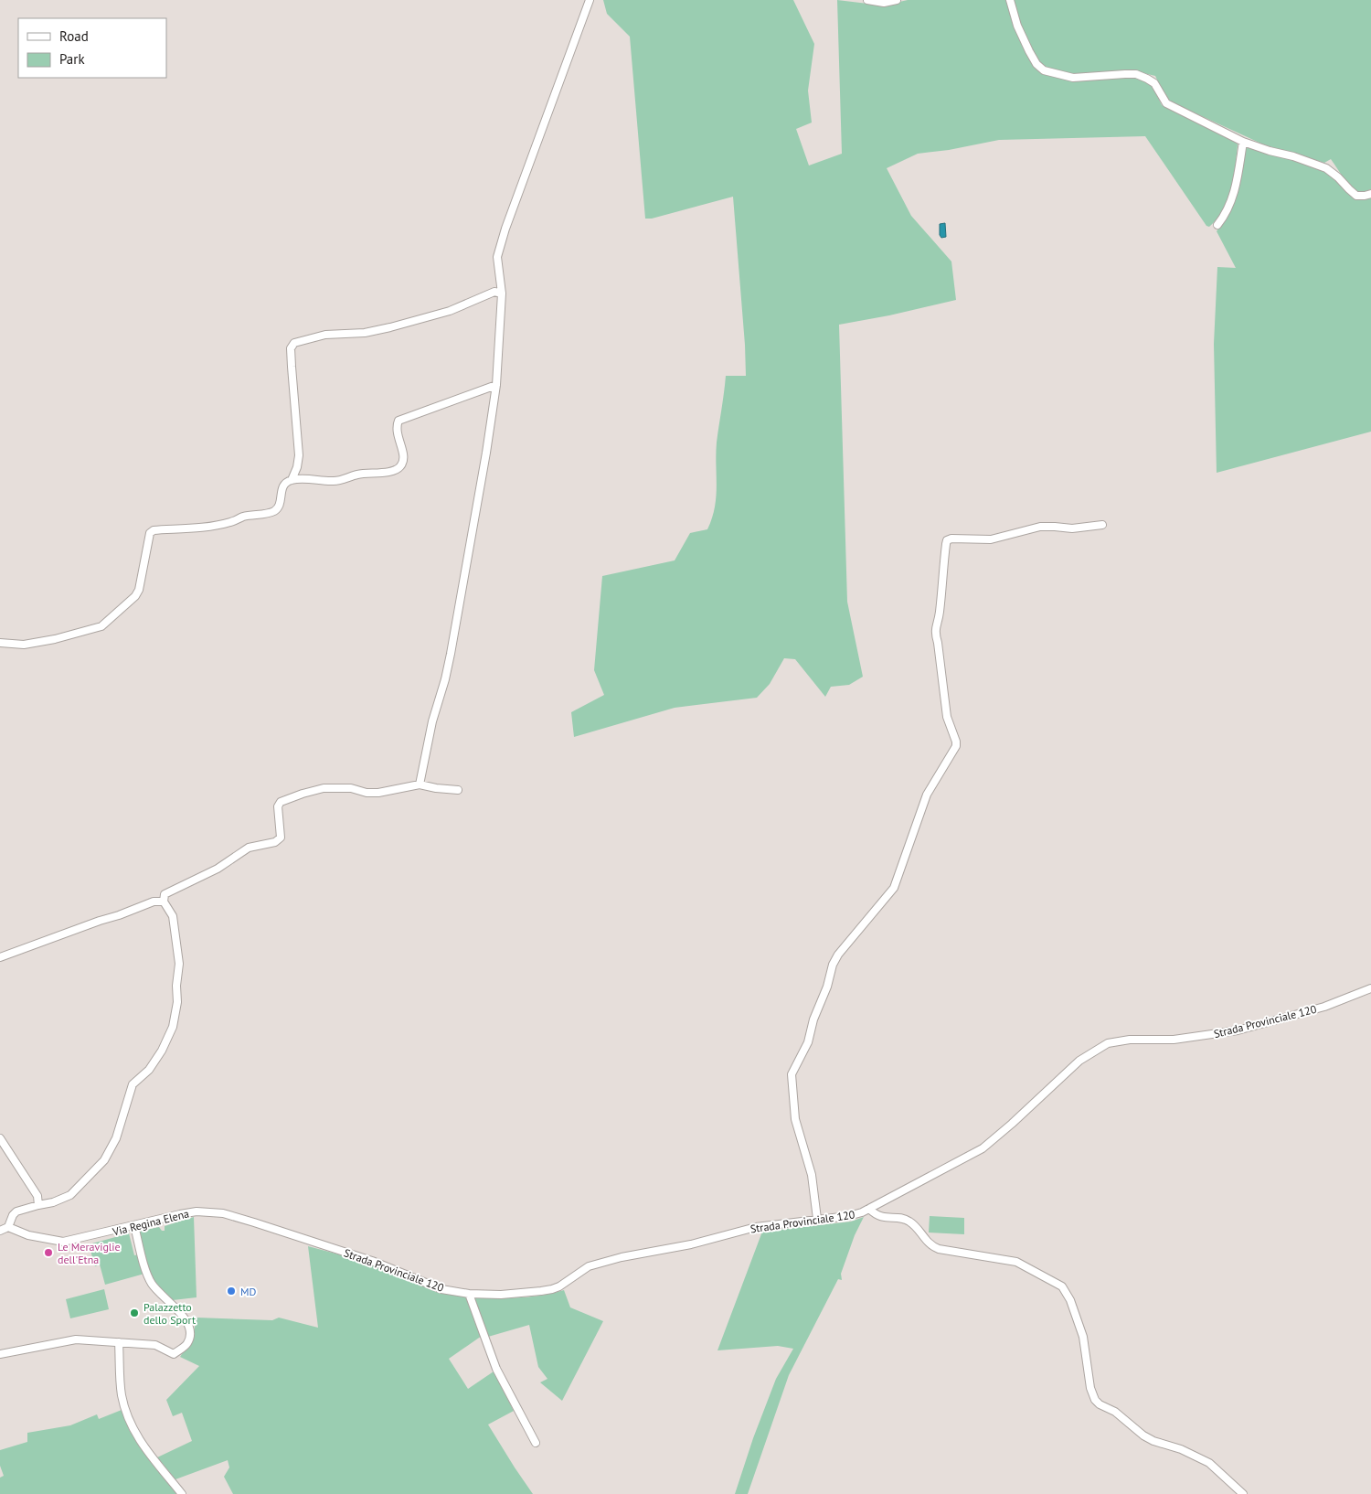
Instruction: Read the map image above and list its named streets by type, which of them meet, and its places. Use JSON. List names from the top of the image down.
{
  "streets": {
    "street": ["Strada Provinciale 120", "Via Regina Elena"]
  },
  "crossings": [
    ["Strada Provinciale 120", "Via Regina Elena"]
  ],
  "places": ["Le Meraviglie dell'Etna", "MD", "Palazzetto dello Sport"],
  "legend": ["Road", "Park"]
}
